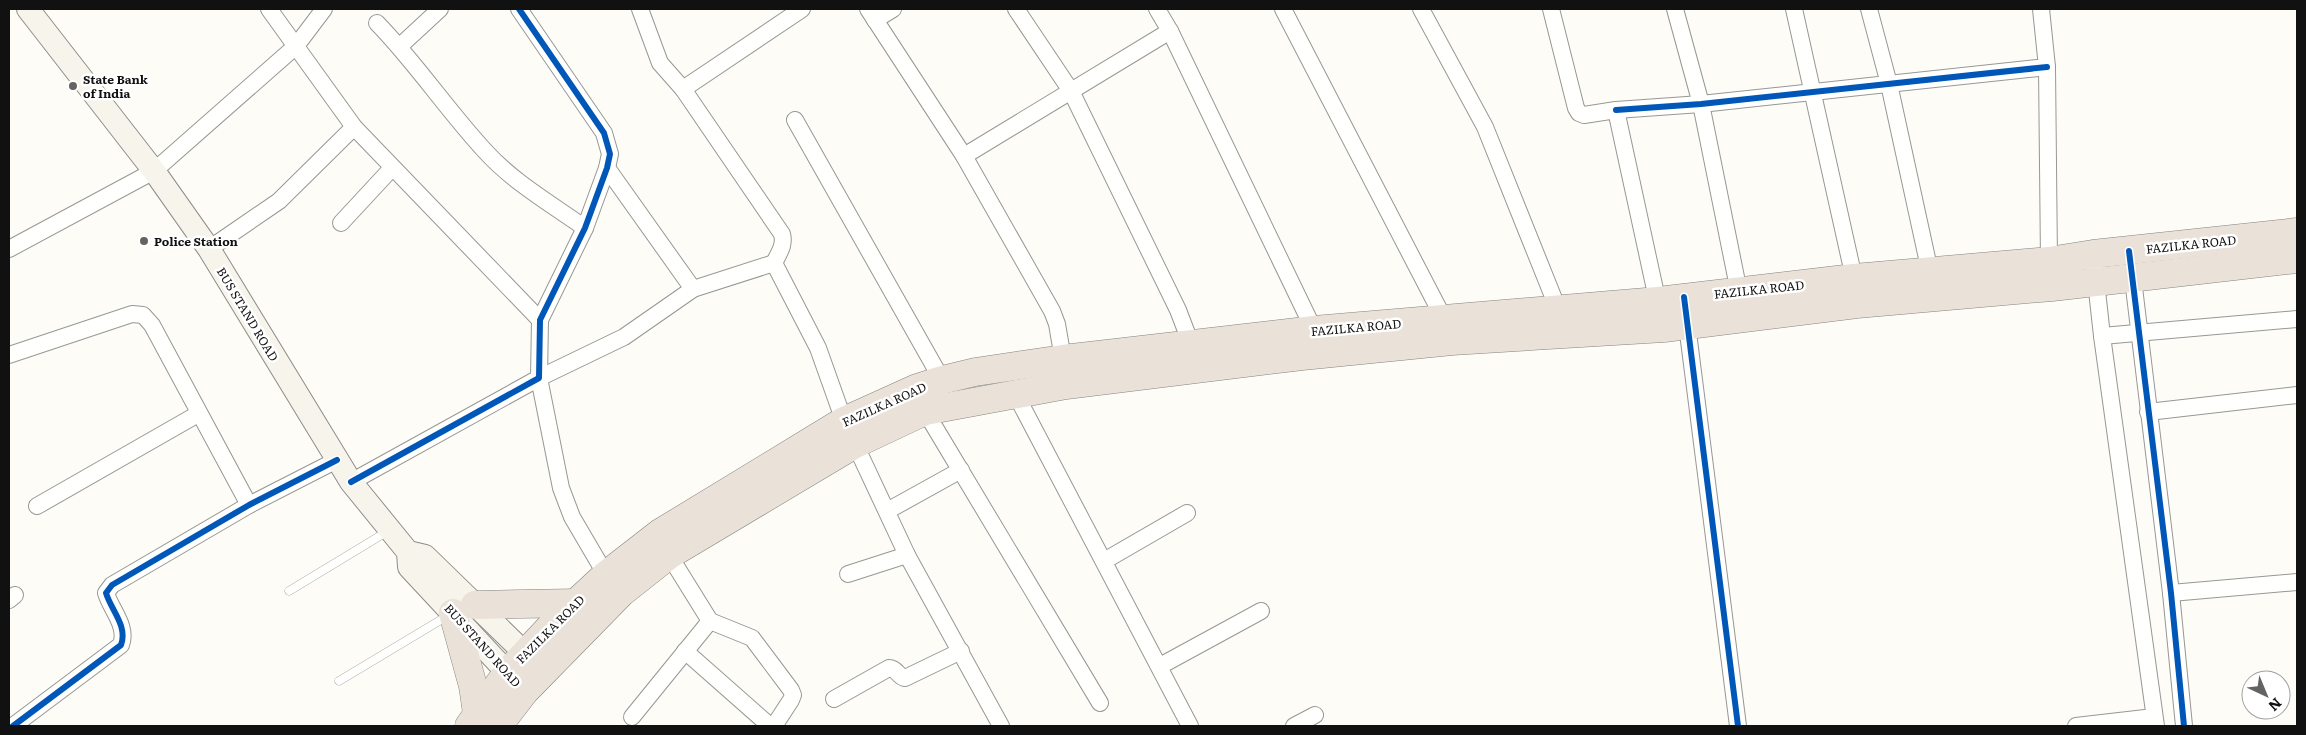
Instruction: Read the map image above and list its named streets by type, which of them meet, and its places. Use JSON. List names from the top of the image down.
{
  "streets": {
    "highway": ["FAZILKA ROAD"],
    "main road": ["BUS STAND ROAD"]
  },
  "crossings": [
    ["FAZILKA ROAD", "BUS STAND ROAD"]
  ],
  "places": ["State Bank of India", "Police Station"],
  "north": "bottom right"
}
